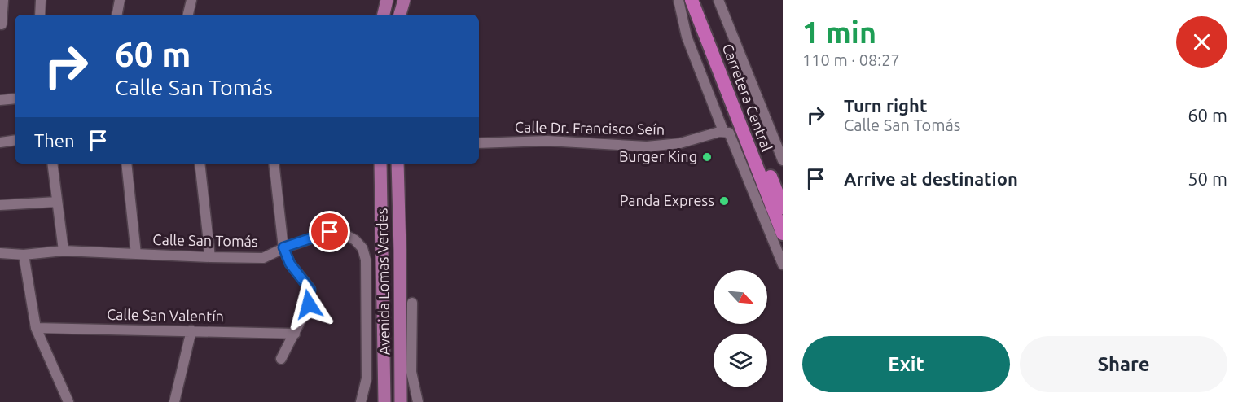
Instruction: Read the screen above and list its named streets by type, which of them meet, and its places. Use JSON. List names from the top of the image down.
{
  "streets": {
    "highway": ["Carretera Central"],
    "main road": ["Avenida Lomas Verdes"],
    "street": ["Calle Dr. Francisco Seín", "Calle San Tomás", "Calle San Valentín"]
  },
  "places": ["Burger King", "Panda Express"],
  "north": "bottom right",
  "page": {
    "heading": ["1 min", "110 m · 08:27"],
    "turn": ["60 m", "Calle San Tomás"],
    "list": [
      {
        "name": "Turn right",
        "note": "Calle San Tomás",
        "value": "60 m"
      },
      {
        "name": "Arrive at destination",
        "value": "50 m"
      }
    ],
    "then": "Then",
    "buttons": ["Exit", "Share"]
  }
}
